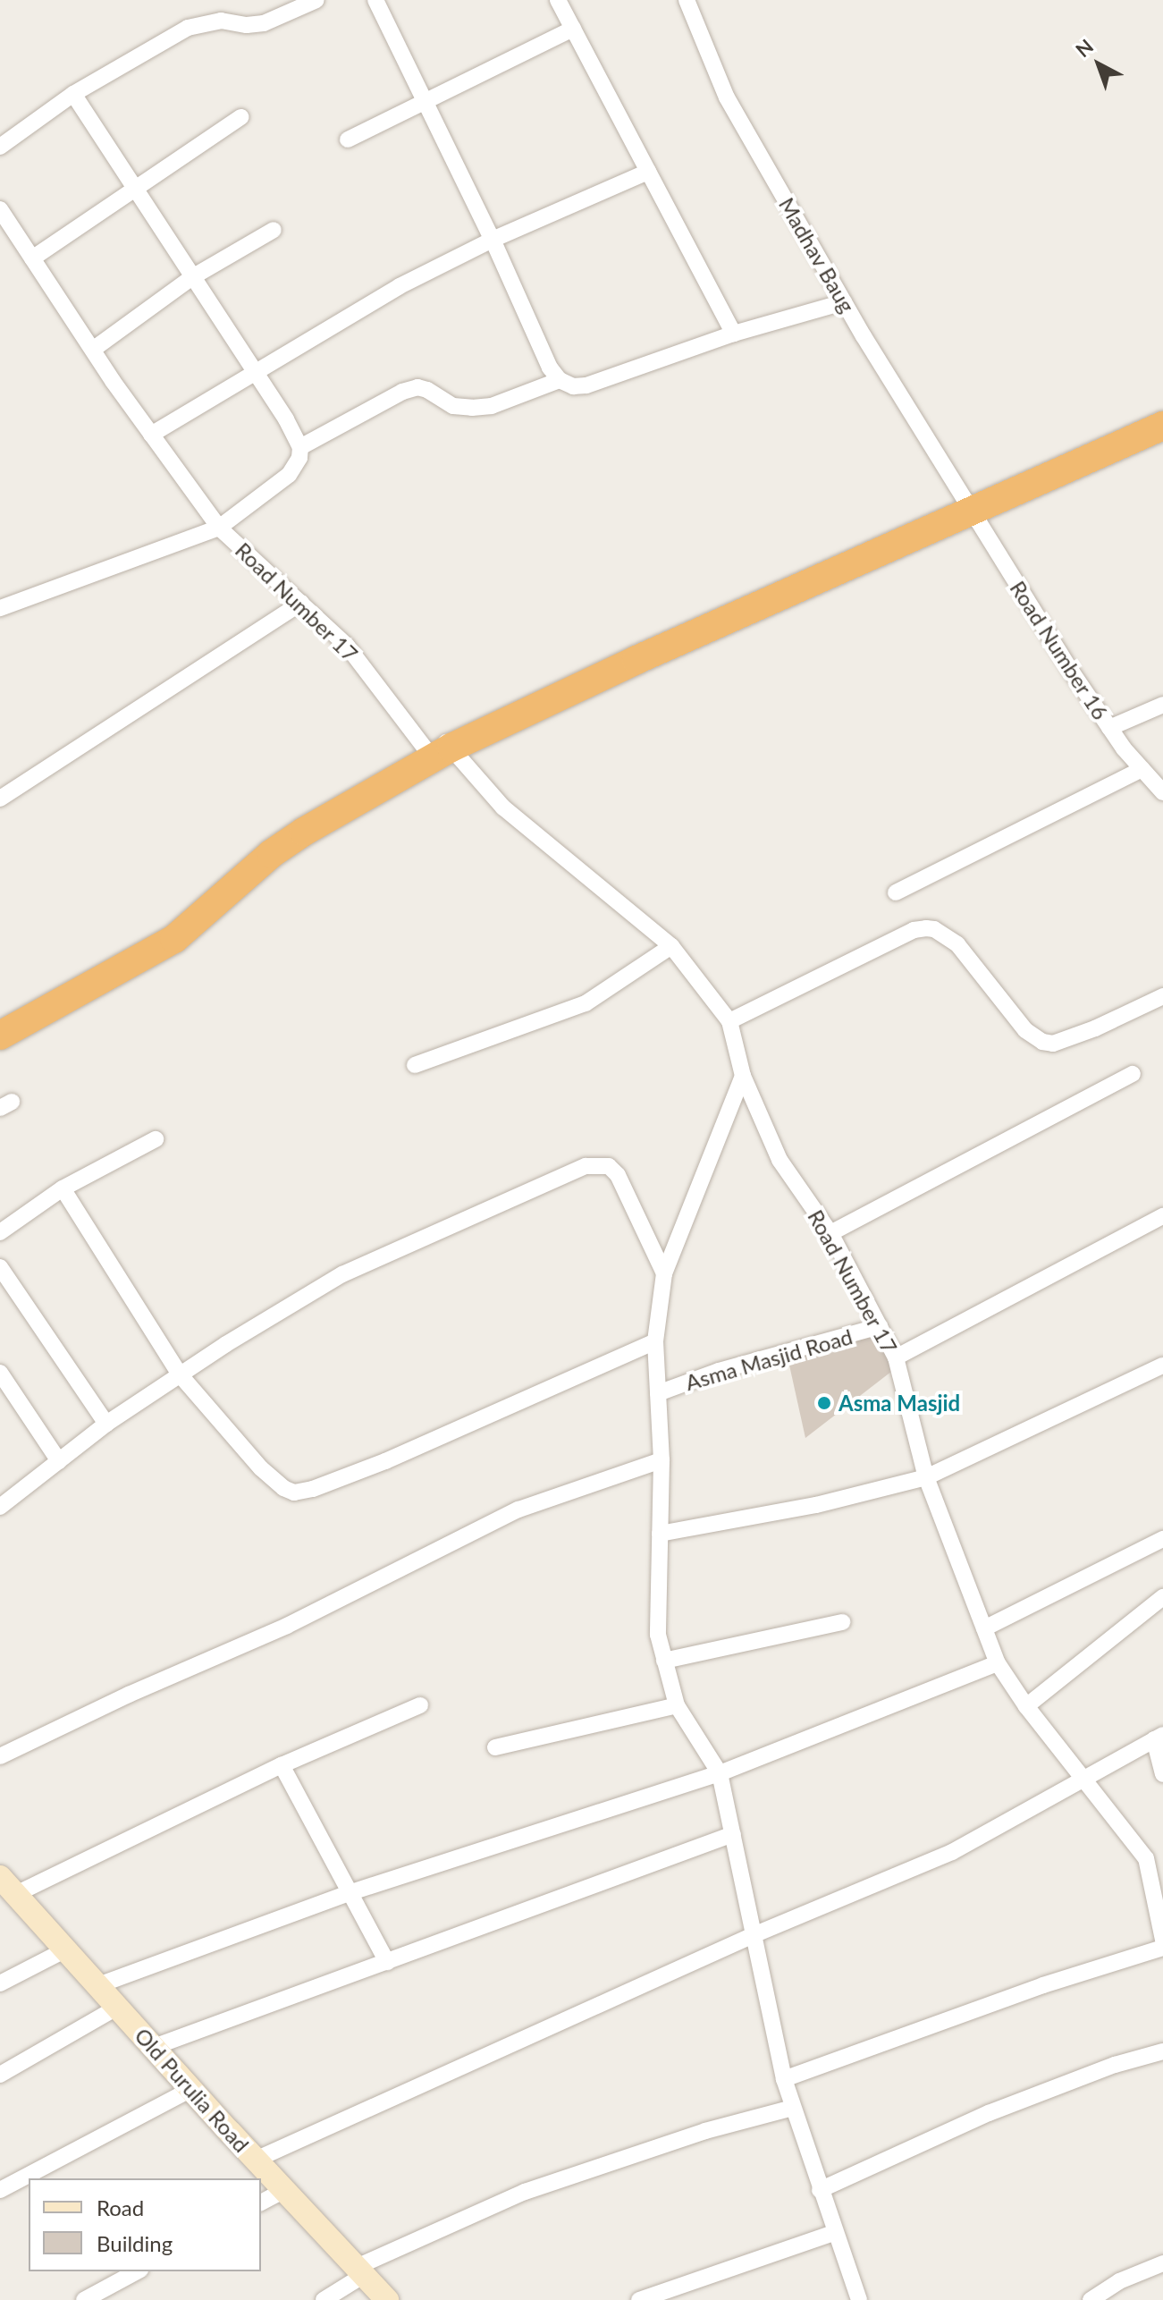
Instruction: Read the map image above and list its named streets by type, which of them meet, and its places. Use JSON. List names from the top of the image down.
{
  "streets": {
    "main road": ["Old Purulia Road"],
    "street": [
      "Madhav Baug",
      "Road Number 17",
      "Road Number 16",
      "Asma Masjid Road"
    ]
  },
  "crossings": [
    ["Madhav Baug", "Road Number 16"],
    ["Road Number 17", "Asma Masjid Road"]
  ],
  "places": ["Asma Masjid"],
  "legend": ["Road", "Building"],
  "north": "top left"
}
